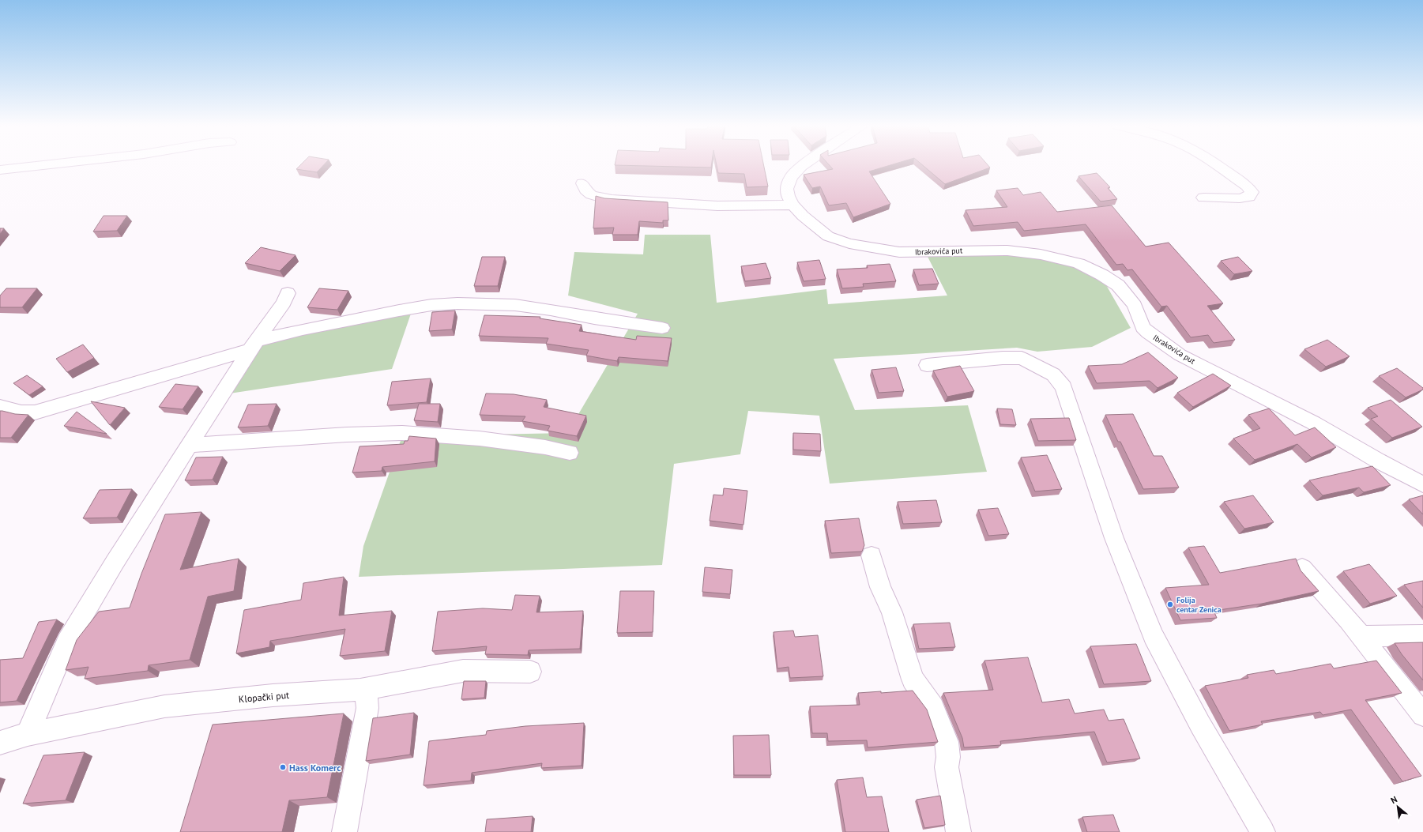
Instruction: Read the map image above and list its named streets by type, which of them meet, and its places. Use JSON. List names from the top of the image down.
{
  "streets": {
    "street": ["Ibrakovića put", "Klopački put"]
  },
  "places": ["Folija centar Zenica", "Hass Komerc"],
  "north": "top left"
}
